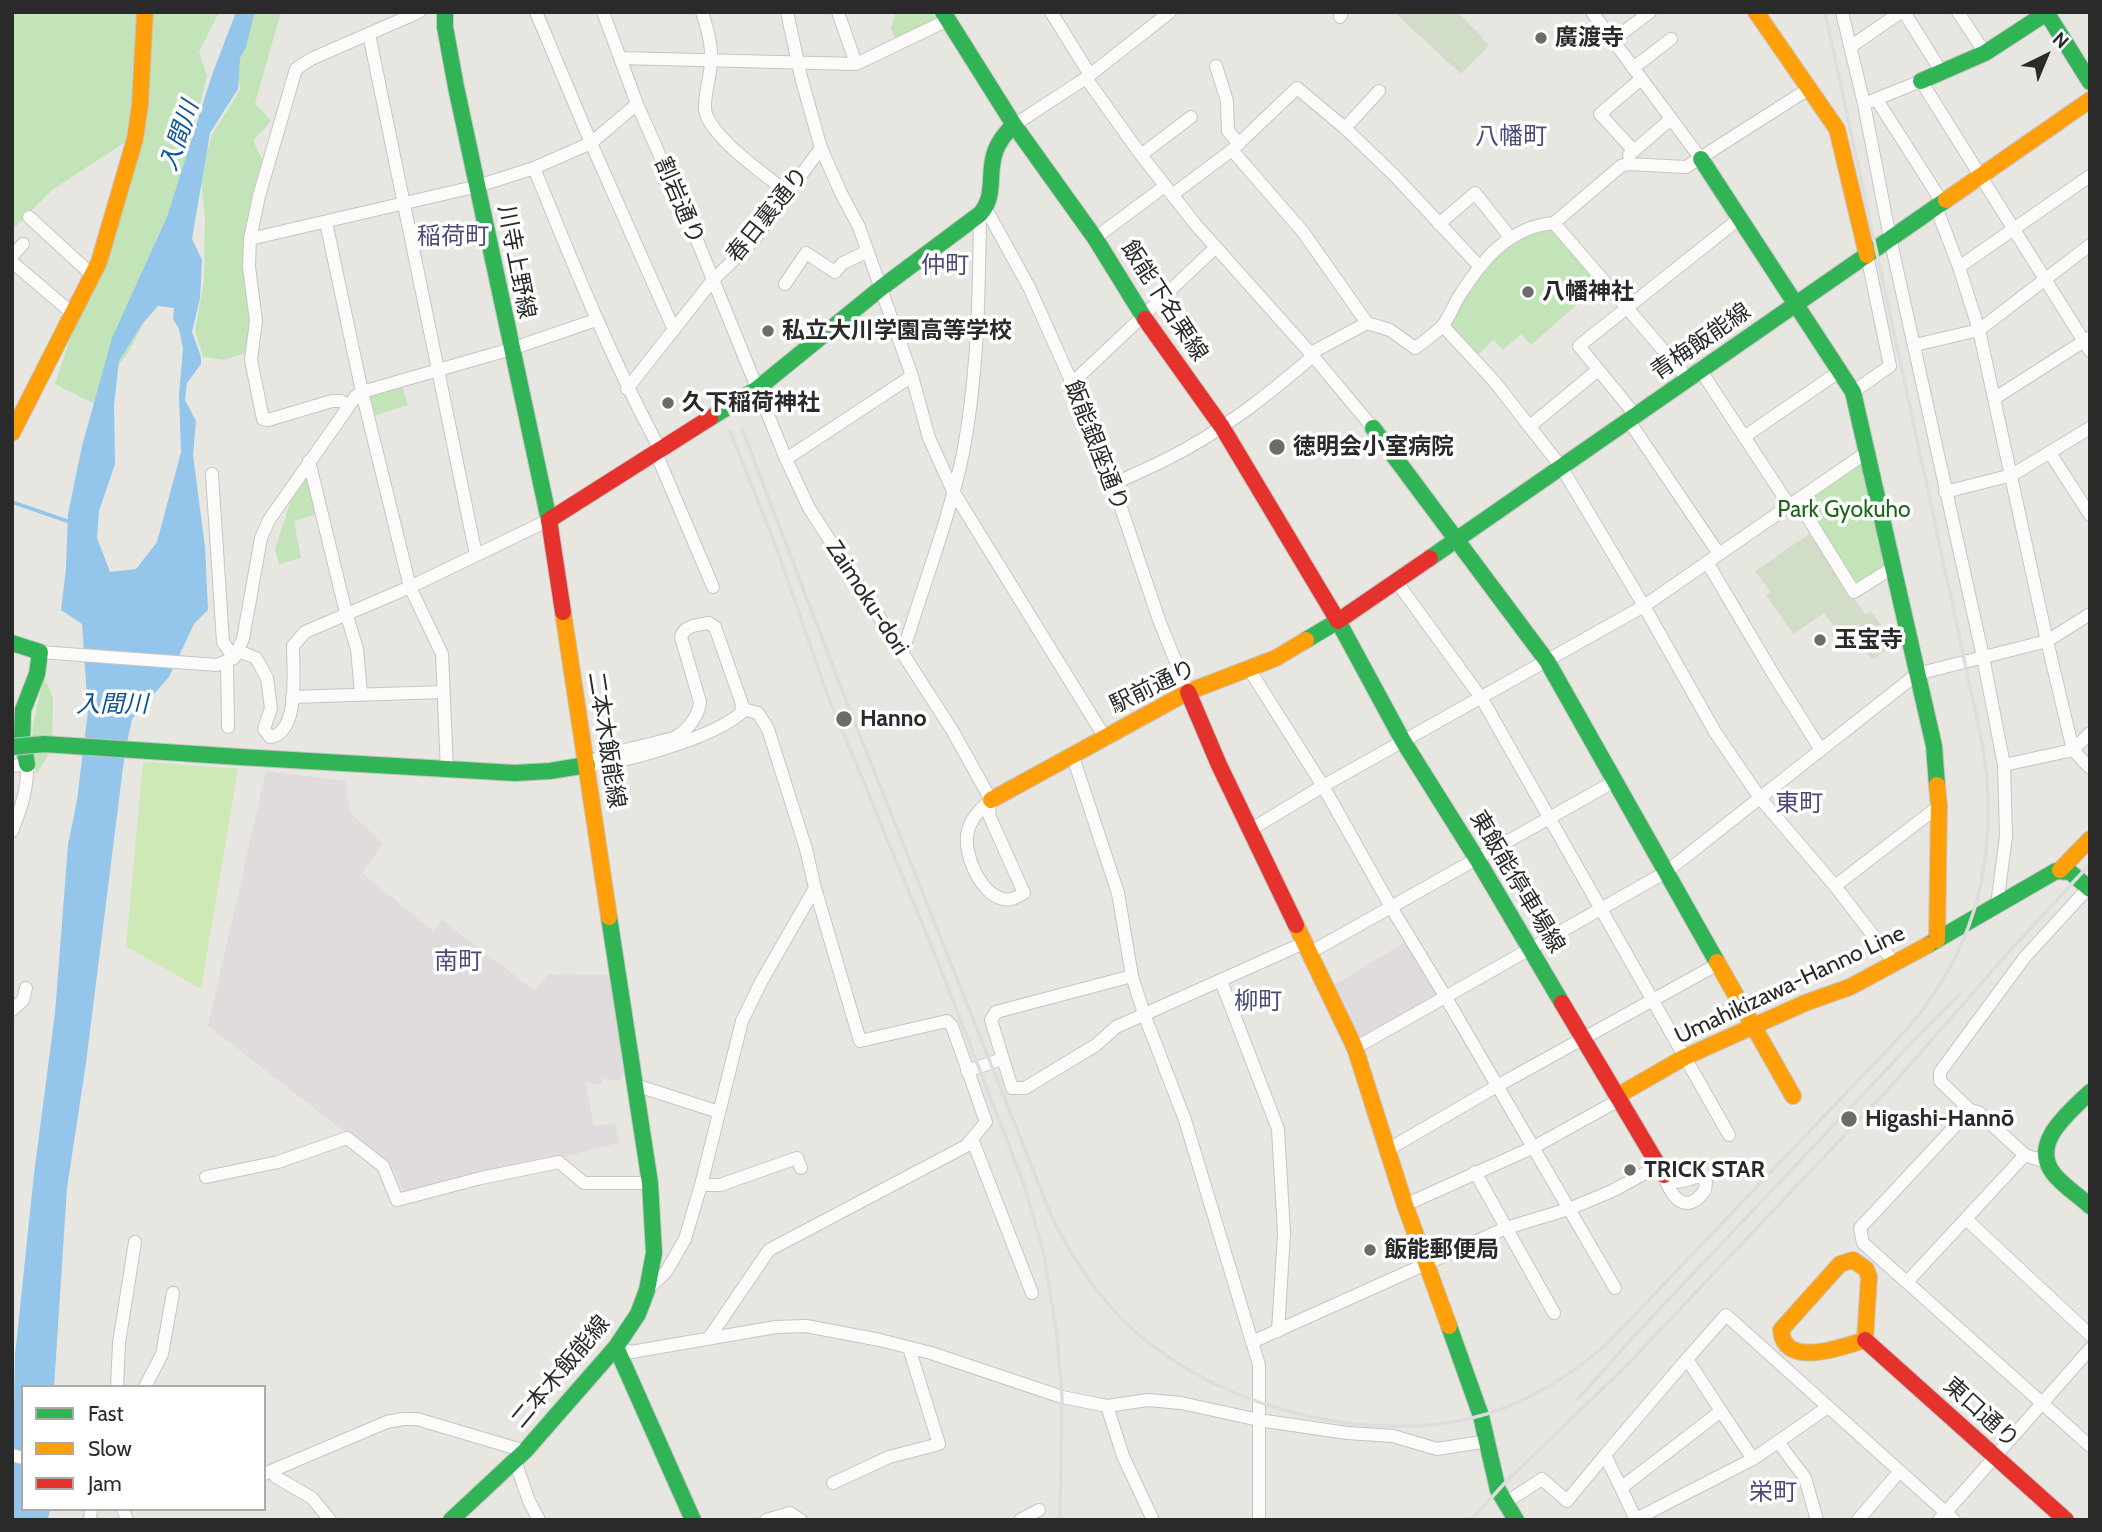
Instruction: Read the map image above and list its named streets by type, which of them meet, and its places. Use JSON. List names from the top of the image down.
{
  "streets": {
    "street": [
      "割岩通り",
      "春日裏通り",
      "川寺上野線",
      "飯能下名栗線",
      "青梅飯能線",
      "飯能銀座通り",
      "Zaimoku-dori",
      "駅前通り",
      "二本木飯能線",
      "東飯能停車場線",
      "Umahikizawa-Hanno Line",
      "東口通り"
    ]
  },
  "crossings": [
    ["割岩通り", "春日裏通り"],
    ["割岩通り", "Zaimoku-dori"],
    ["川寺上野線", "二本木飯能線"],
    ["飯能下名栗線", "青梅飯能線"],
    ["飯能下名栗線", "駅前通り"],
    ["飯能下名栗線", "東飯能停車場線"],
    ["青梅飯能線", "駅前通り"],
    ["青梅飯能線", "東飯能停車場線"],
    ["飯能銀座通り", "駅前通り"],
    ["Zaimoku-dori", "駅前通り"],
    ["駅前通り", "東飯能停車場線"],
    ["東飯能停車場線", "Umahikizawa-Hanno Line"]
  ],
  "districts": [
    "八幡町",
    "稲荷町",
    "仲町",
    "東町",
    "南町",
    "柳町",
    "栄町"
  ],
  "water": ["入間川"],
  "parks": ["Park Gyokuho"],
  "places": [
    "廣渡寺",
    "八幡神社",
    "私立大川学園高等学校",
    "久下稲荷神社",
    "徳明会小室病院",
    "玉宝寺",
    "Hanno",
    "Higashi-Hannō",
    "TRICK STAR",
    "飯能郵便局"
  ],
  "legend": ["Fast", "Slow", "Jam"],
  "north": "top right"
}
